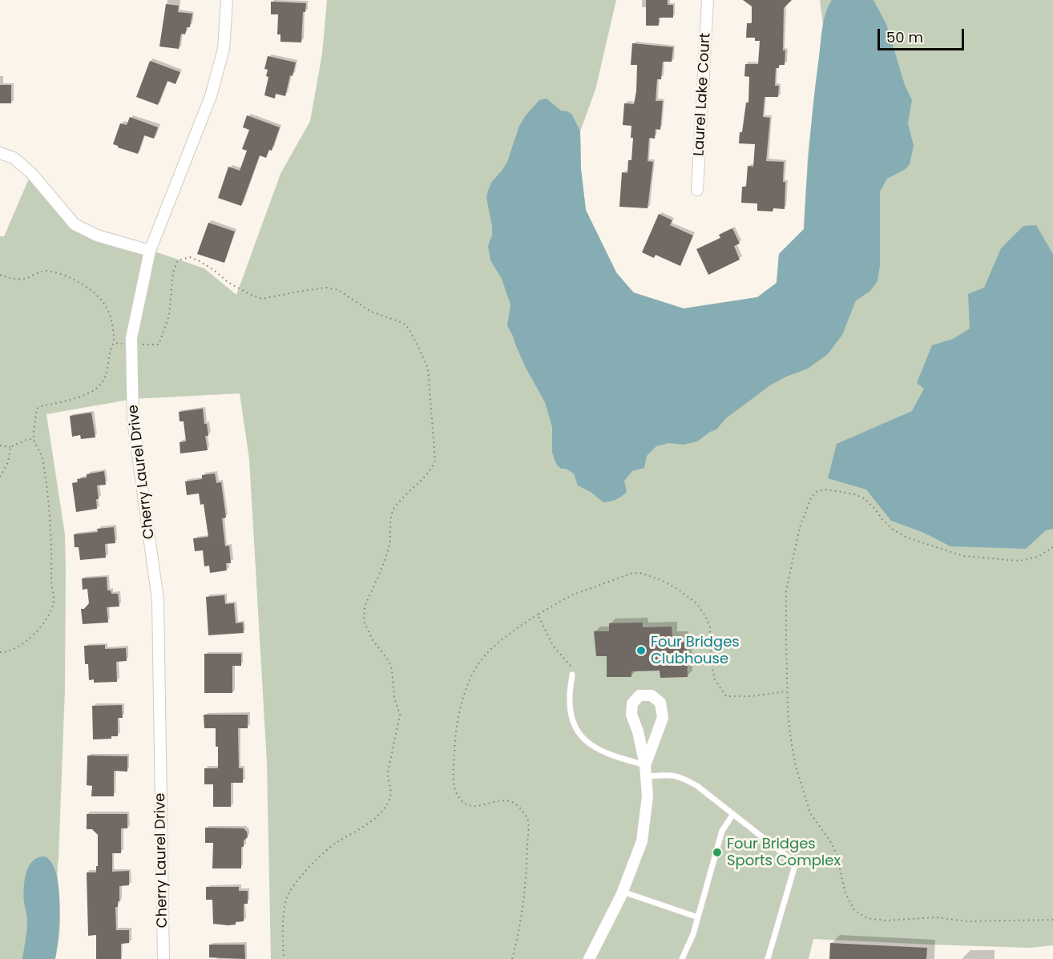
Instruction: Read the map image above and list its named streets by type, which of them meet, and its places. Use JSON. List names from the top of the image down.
{
  "streets": {
    "street": ["Laurel Lake Court", "Cherry Laurel Drive"]
  },
  "places": ["Four Bridges Clubhouse", "Four Bridges Sports Complex"],
  "scale_bar": "50 m"
}
